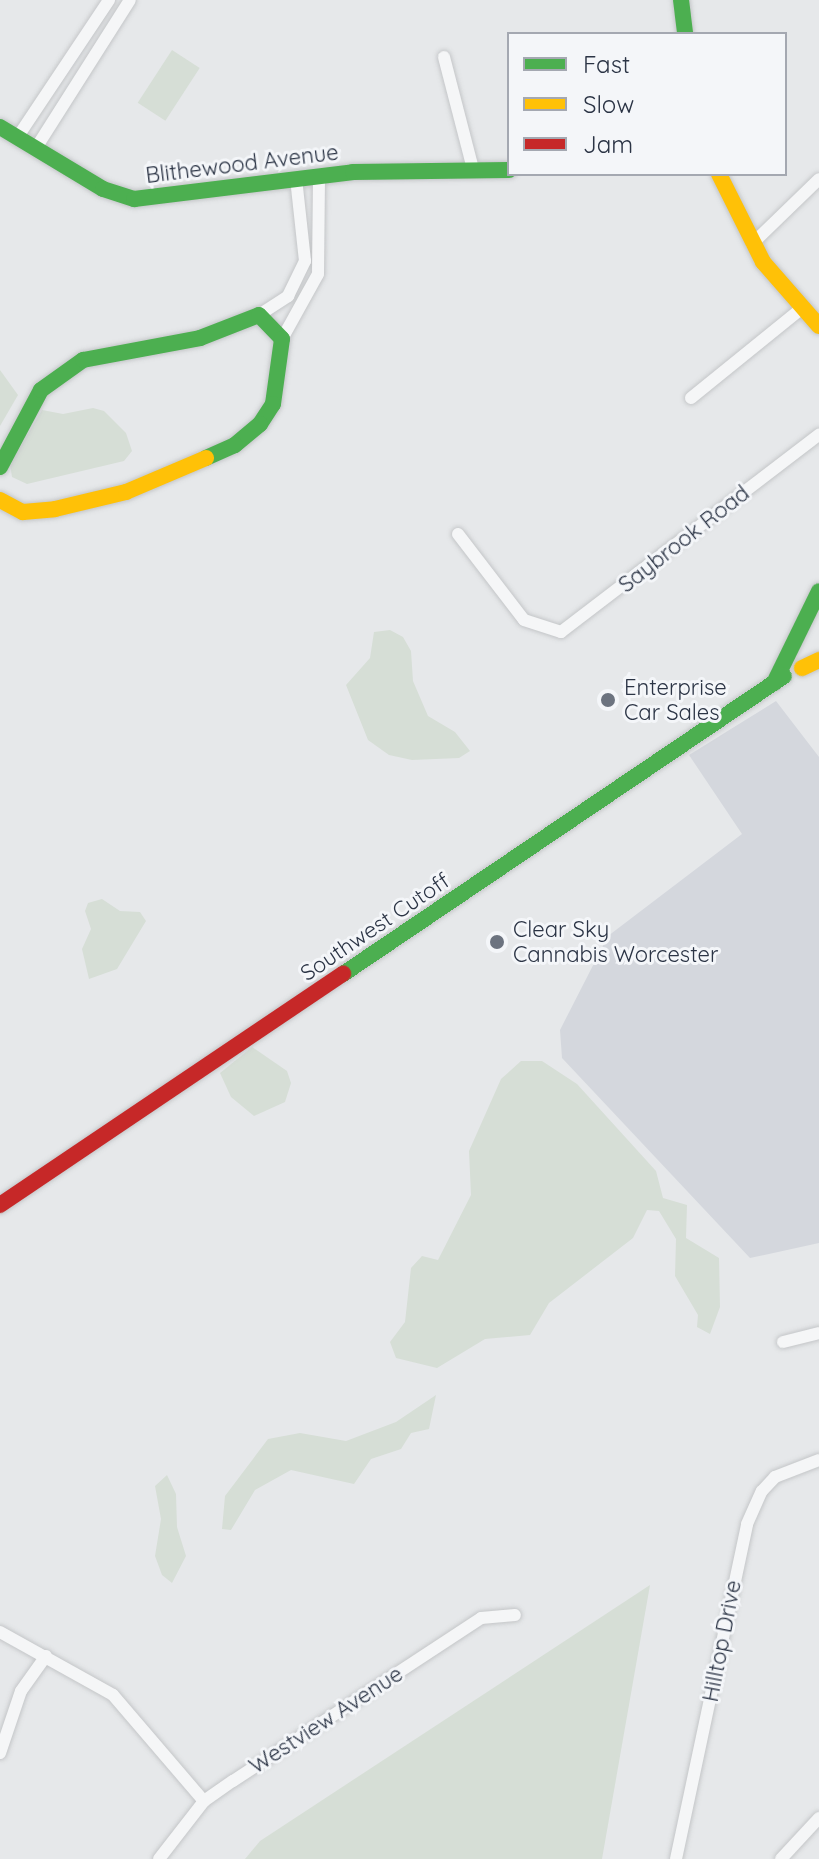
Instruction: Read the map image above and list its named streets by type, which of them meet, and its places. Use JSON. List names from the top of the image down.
{
  "streets": {
    "main road": ["Blithewood Avenue", "Southwest Cutoff"],
    "street": ["Saybrook Road", "Hilltop Drive", "Westview Avenue"]
  },
  "places": ["Enterprise Car Sales", "Clear Sky Cannabis Worcester"],
  "legend": ["Fast", "Slow", "Jam"]
}
